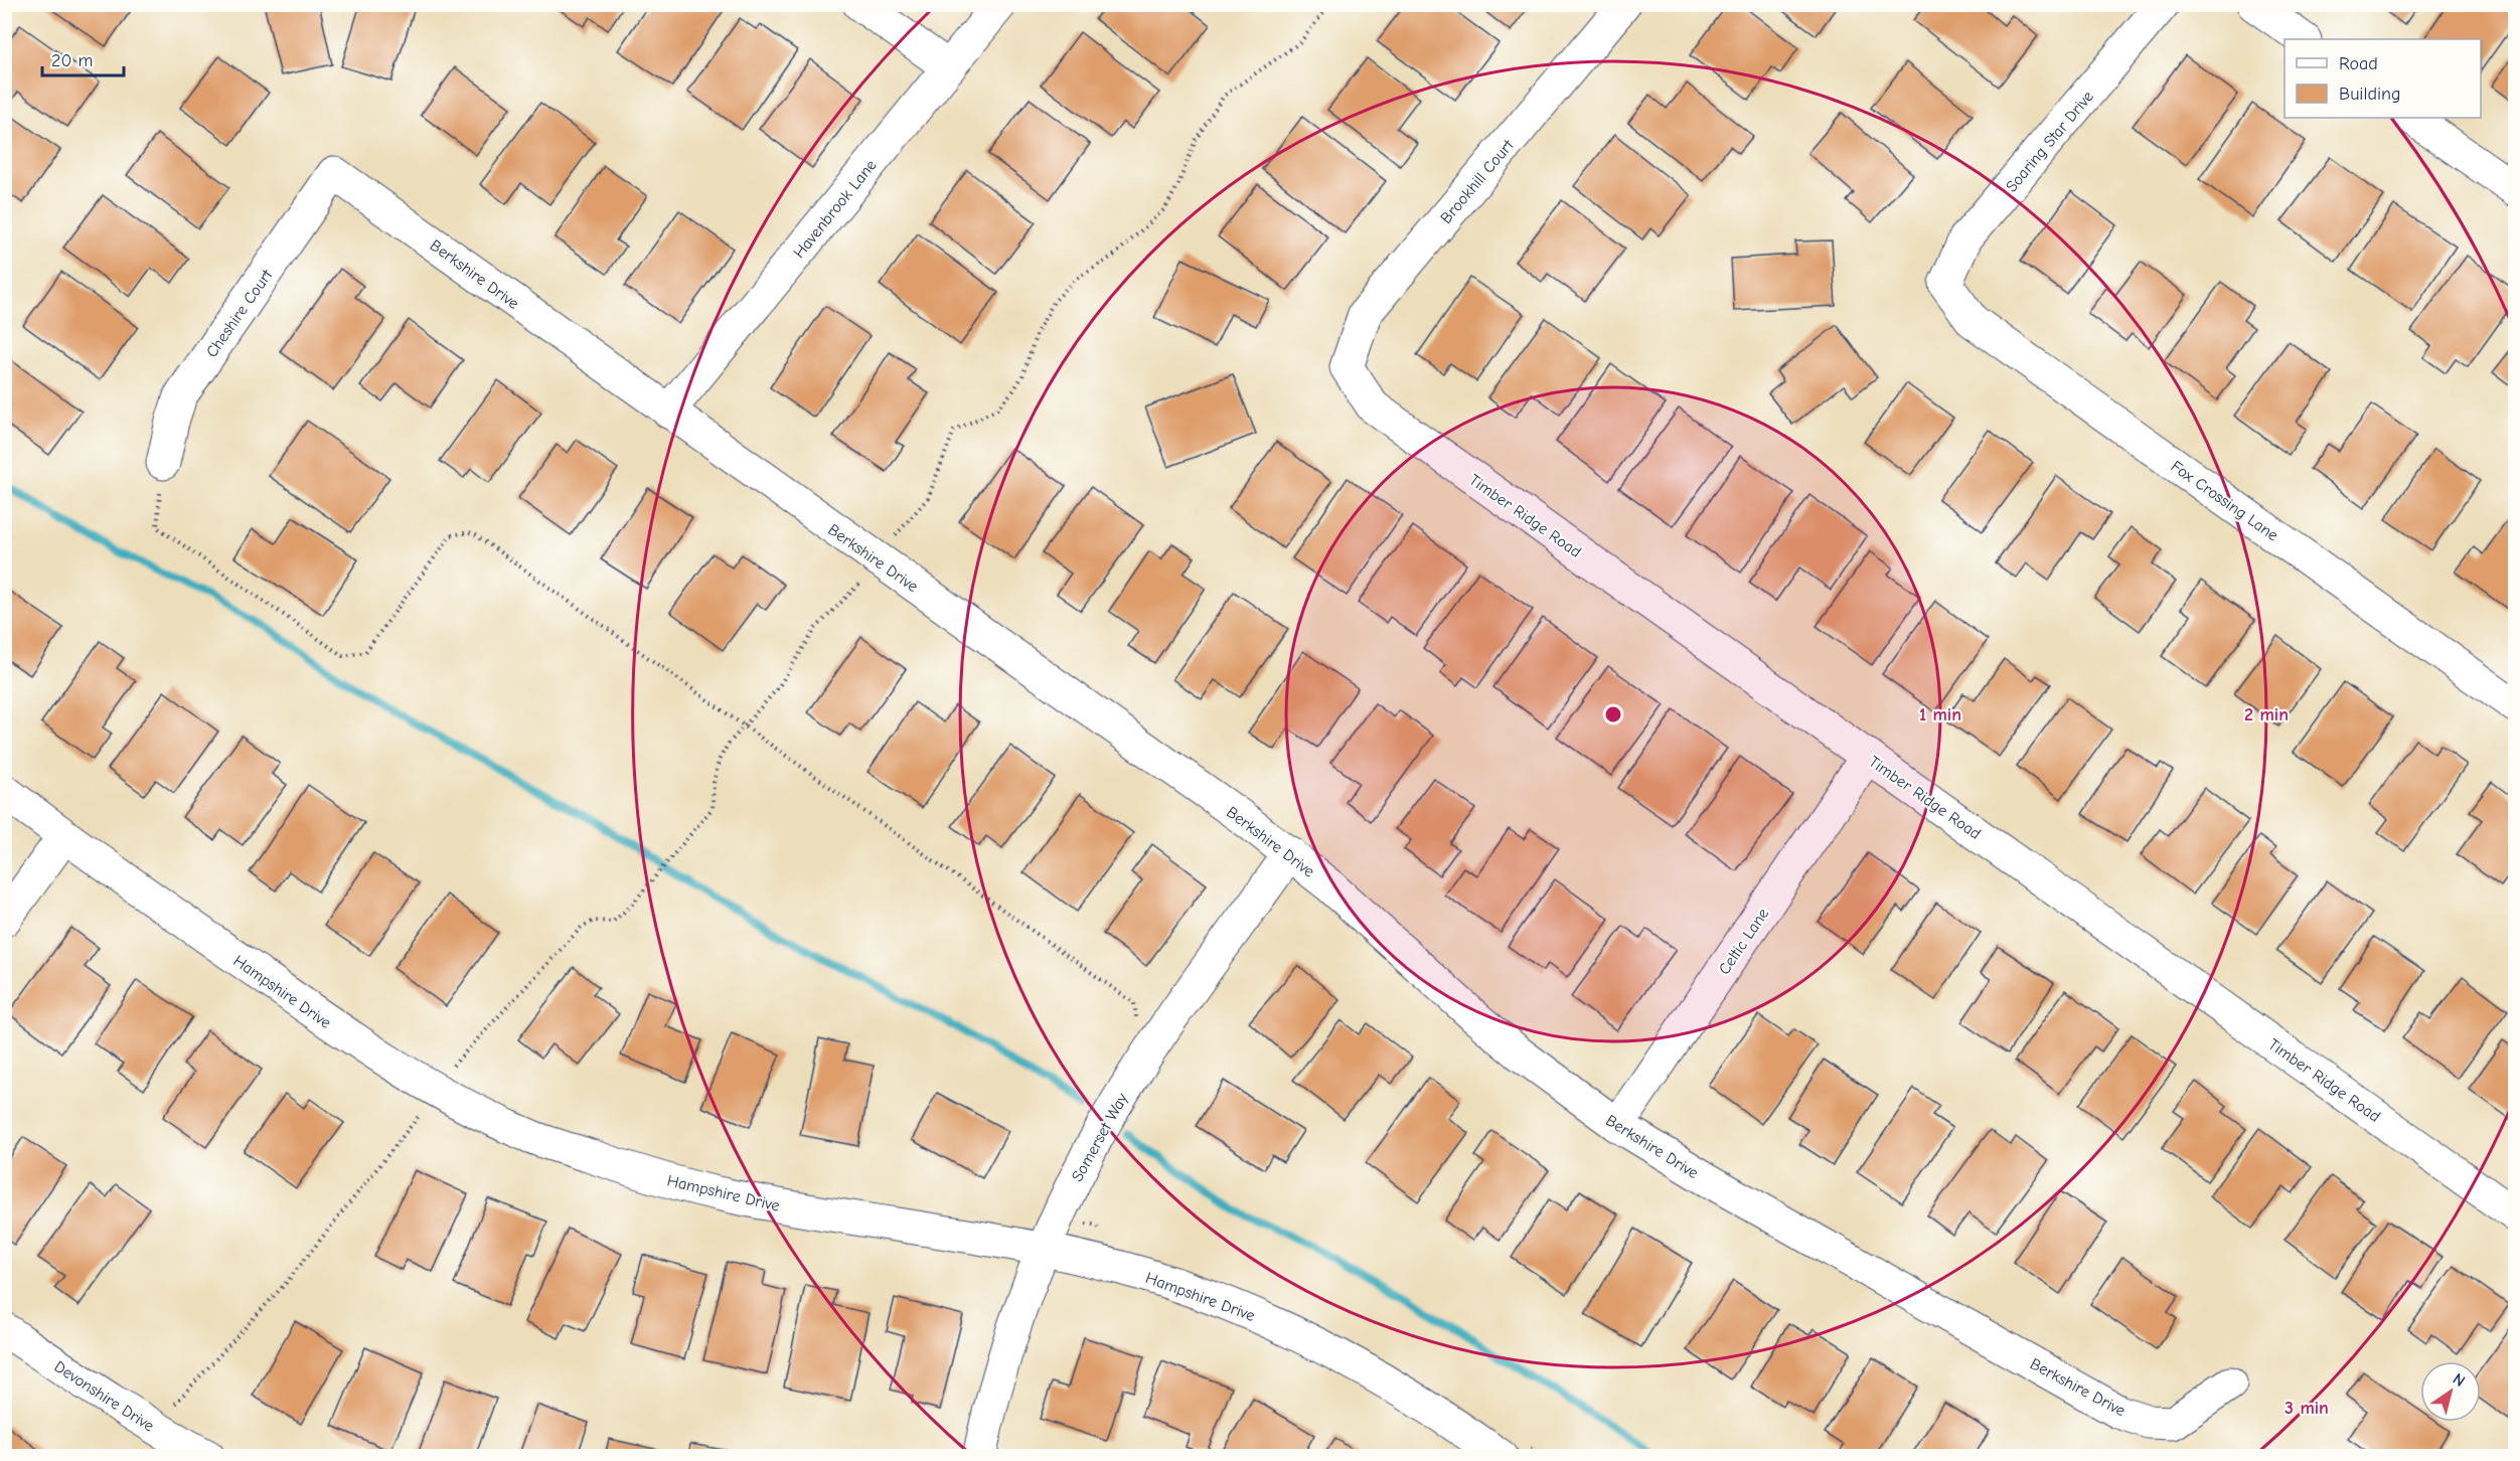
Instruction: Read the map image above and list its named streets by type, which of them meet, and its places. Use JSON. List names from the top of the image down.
{
  "streets": {
    "street": [
      "Soaring Star Drive",
      "Brookhill Court",
      "Havenbrook Lane",
      "Berkshire Drive",
      "Cheshire Court",
      "Fox Crossing Lane",
      "Timber Ridge Road",
      "Celtic Lane",
      "Hampshire Drive",
      "Somerset Way",
      "Devonshire Drive"
    ]
  },
  "crossings": [
    ["Soaring Star Drive", "Fox Crossing Lane"],
    ["Brookhill Court", "Timber Ridge Road"],
    ["Havenbrook Lane", "Berkshire Drive"],
    ["Berkshire Drive", "Cheshire Court"],
    ["Berkshire Drive", "Celtic Lane"],
    ["Berkshire Drive", "Somerset Way"],
    ["Timber Ridge Road", "Celtic Lane"],
    ["Hampshire Drive", "Somerset Way"]
  ],
  "legend": ["Road", "Building"],
  "scale_bar": "20 m",
  "north": "top right",
  "rings": ["1 min", "2 min", "3 min"]
}
